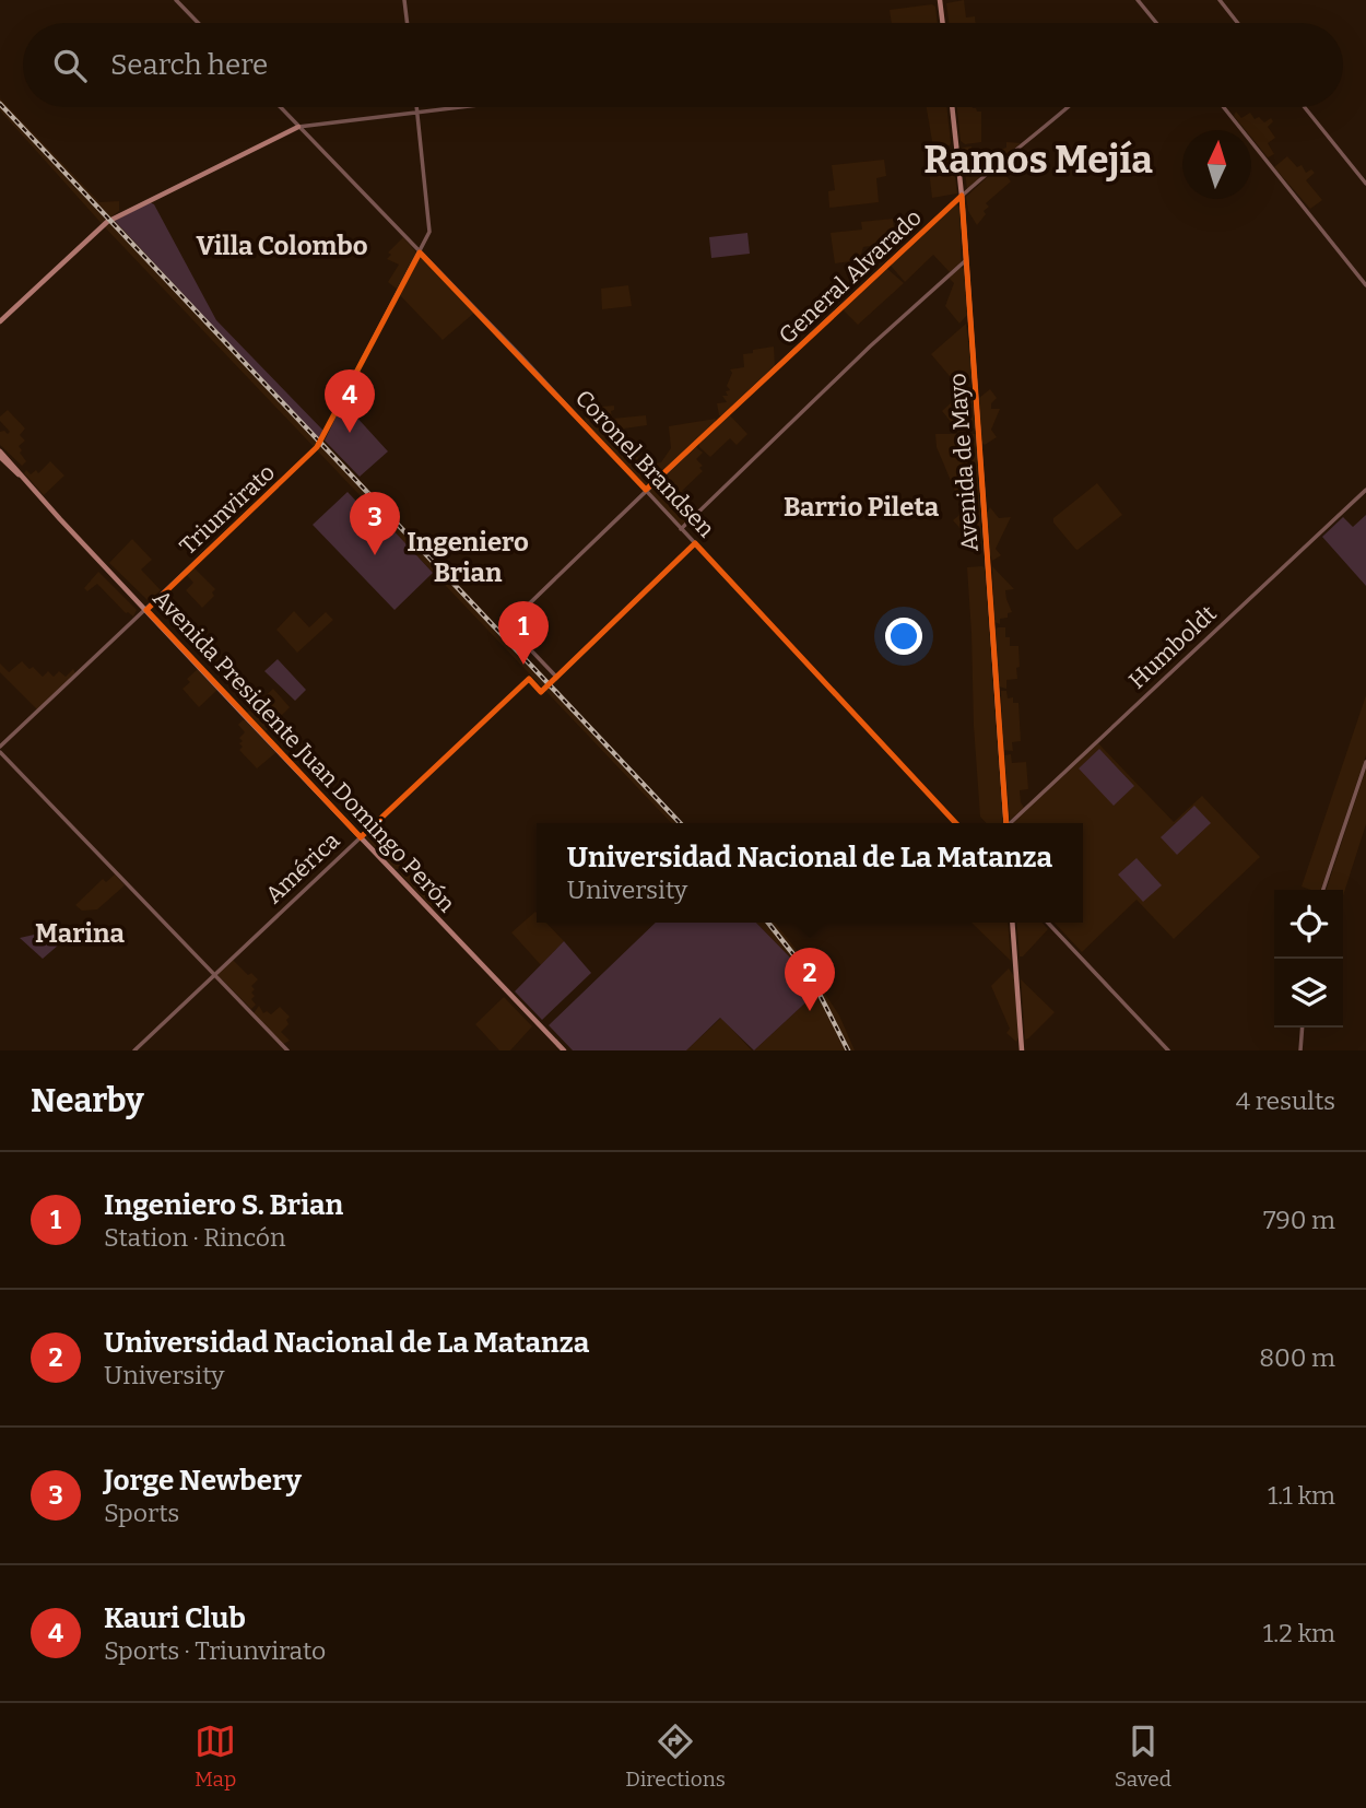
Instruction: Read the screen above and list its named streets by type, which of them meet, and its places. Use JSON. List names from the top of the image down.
{
  "streets": {
    "main road": ["Avenida de Mayo", "Avenida Presidente Juan Domingo Perón"],
    "street": [
      "General Alvarado",
      "Coronel Brandsen",
      "Triunvirato",
      "Humboldt",
      "América"
    ]
  },
  "crossings": [
    ["General Alvarado", "Avenida de Mayo"],
    ["General Alvarado", "Coronel Brandsen"],
    ["General Alvarado", "América"],
    ["Coronel Brandsen", "Triunvirato"],
    ["Triunvirato", "Avenida Presidente Juan Domingo Perón"],
    ["Avenida Presidente Juan Domingo Perón", "América"]
  ],
  "districts": [
    "Ramos Mejía",
    "Villa Colombo",
    "Barrio Pileta",
    "Ingeniero Brian",
    "Marina"
  ],
  "north": "top",
  "page": {
    "search": "Search here",
    "pins": [
      "4",
      "3",
      "1",
      "2"
    ],
    "popup": ["Universidad Nacional de La Matanza", "University"],
    "heading": ["Nearby", "4 results"],
    "list": [
      {
        "mark": "1",
        "name": "Ingeniero S. Brian",
        "note": "Station · Rincón",
        "value": "790 m"
      },
      {
        "mark": "2",
        "name": "Universidad Nacional de La Matanza",
        "note": "University",
        "value": "800 m"
      },
      {
        "mark": "3",
        "name": "Jorge Newbery",
        "note": "Sports",
        "value": "1.1 km"
      },
      {
        "mark": "4",
        "name": "Kauri Club",
        "note": "Sports · Triunvirato",
        "value": "1.2 km"
      }
    ],
    "nav": ["Map", "Directions", "Saved"]
  }
}
